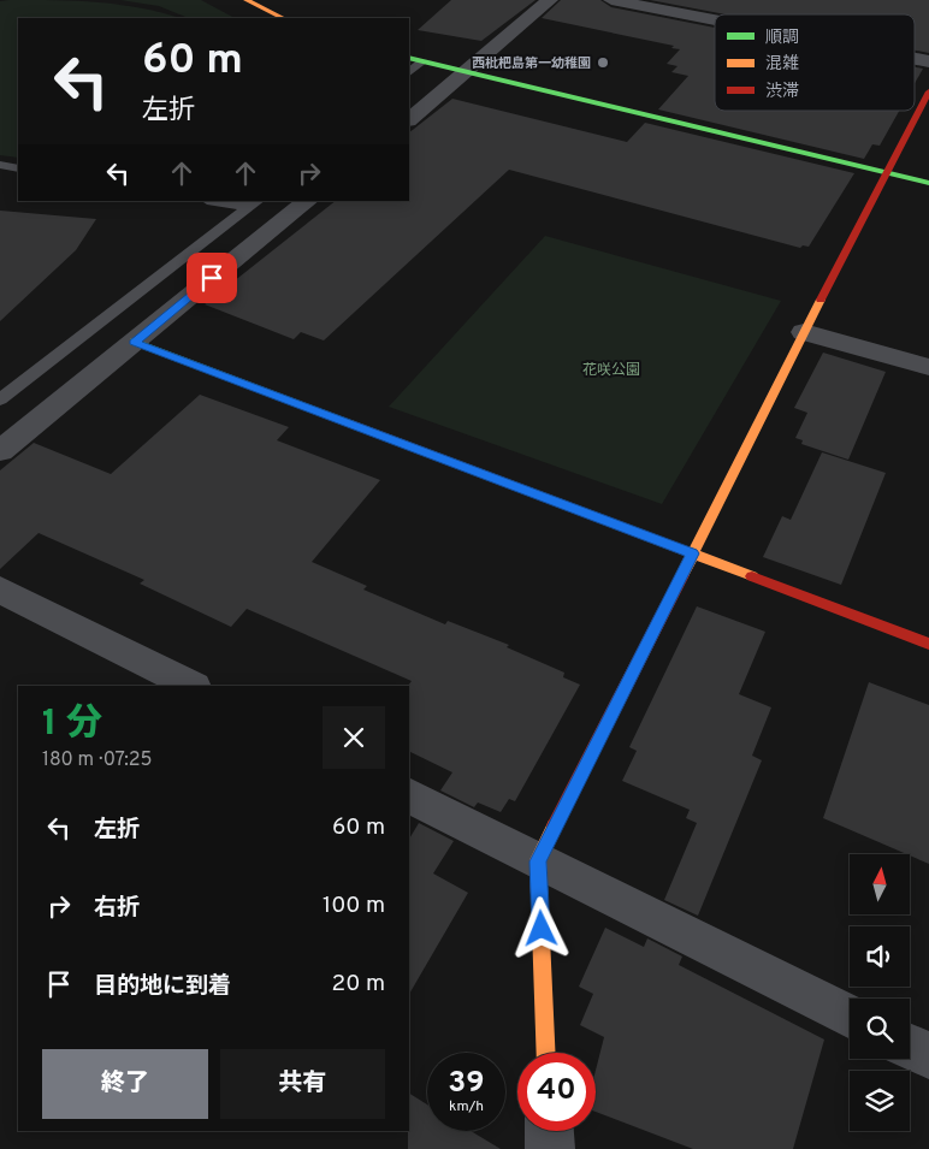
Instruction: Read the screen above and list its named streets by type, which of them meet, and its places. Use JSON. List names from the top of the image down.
{
  "parks": ["花咲公園"],
  "places": ["西枇杷島第一幼稚園"],
  "legend": ["順調", "混雑", "渋滞"],
  "north": "top",
  "page": {
    "turn": ["60 m", "左折"],
    "heading": ["1 分", "180 m · 07:25"],
    "list": [
      {
        "name": "左折",
        "value": "60 m"
      },
      {
        "name": "右折",
        "value": "100 m"
      },
      {
        "name": "目的地に到着",
        "value": "20 m"
      }
    ],
    "buttons": ["終了", "共有"],
    "speed": "39 km/h",
    "limit": "40"
  }
}
